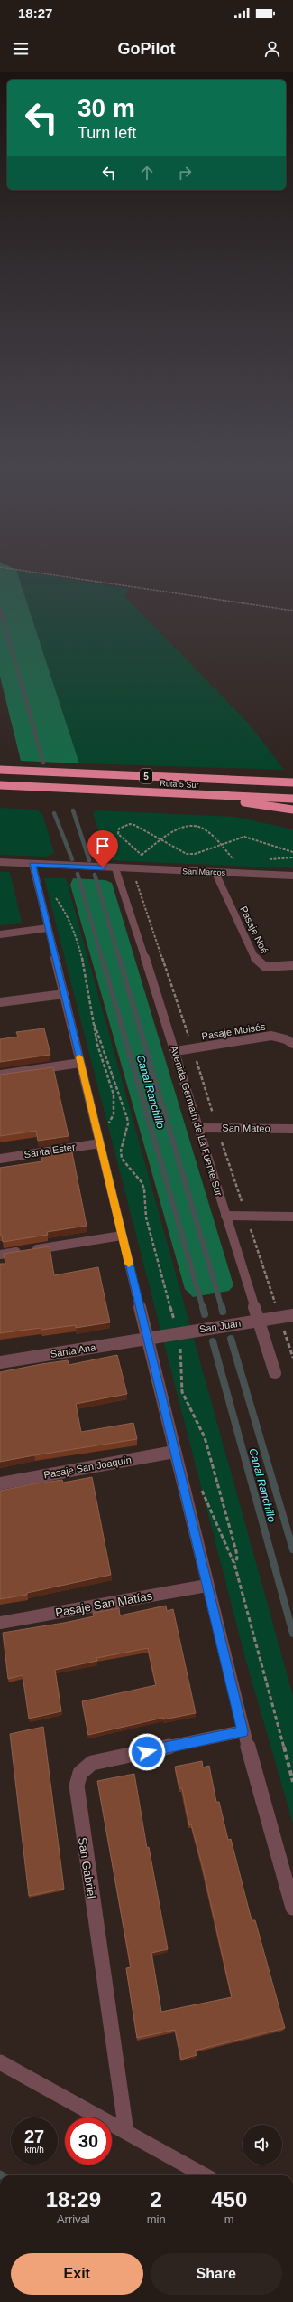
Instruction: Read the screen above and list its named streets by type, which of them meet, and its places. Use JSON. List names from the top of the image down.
{
  "streets": {
    "highway": ["5", "Ruta 5 Sur"],
    "street": [
      "San Marcos",
      "Pasaje Noé",
      "Pasaje Moisés",
      "Avenida Germaín de La Fuente Sur",
      "San Mateo",
      "Santa Ester",
      "San Juan",
      "Santa Ana",
      "Pasaje San Joaquín",
      "Pasaje San Matías",
      "San Gabriel"
    ]
  },
  "crossings": [
    ["San Marcos", "Pasaje Noé"],
    ["San Marcos", "Avenida Germaín de La Fuente Sur"],
    ["Pasaje Moisés", "Avenida Germaín de La Fuente Sur"],
    ["Avenida Germaín de La Fuente Sur", "San Mateo"],
    ["Avenida Germaín de La Fuente Sur", "San Juan"],
    ["San Juan", "Santa Ana"]
  ],
  "water": ["Canal Ranchillo"],
  "page": {
    "status": "18:27",
    "header": "GoPilot",
    "turn": ["30 m", "Turn left"],
    "speed": "27 km/h",
    "limit": "30",
    "eta": [
      "18:29",
      "Arrival",
      "2",
      "min",
      "450",
      "m"
    ],
    "buttons": ["Exit", "Share"]
  }
}
